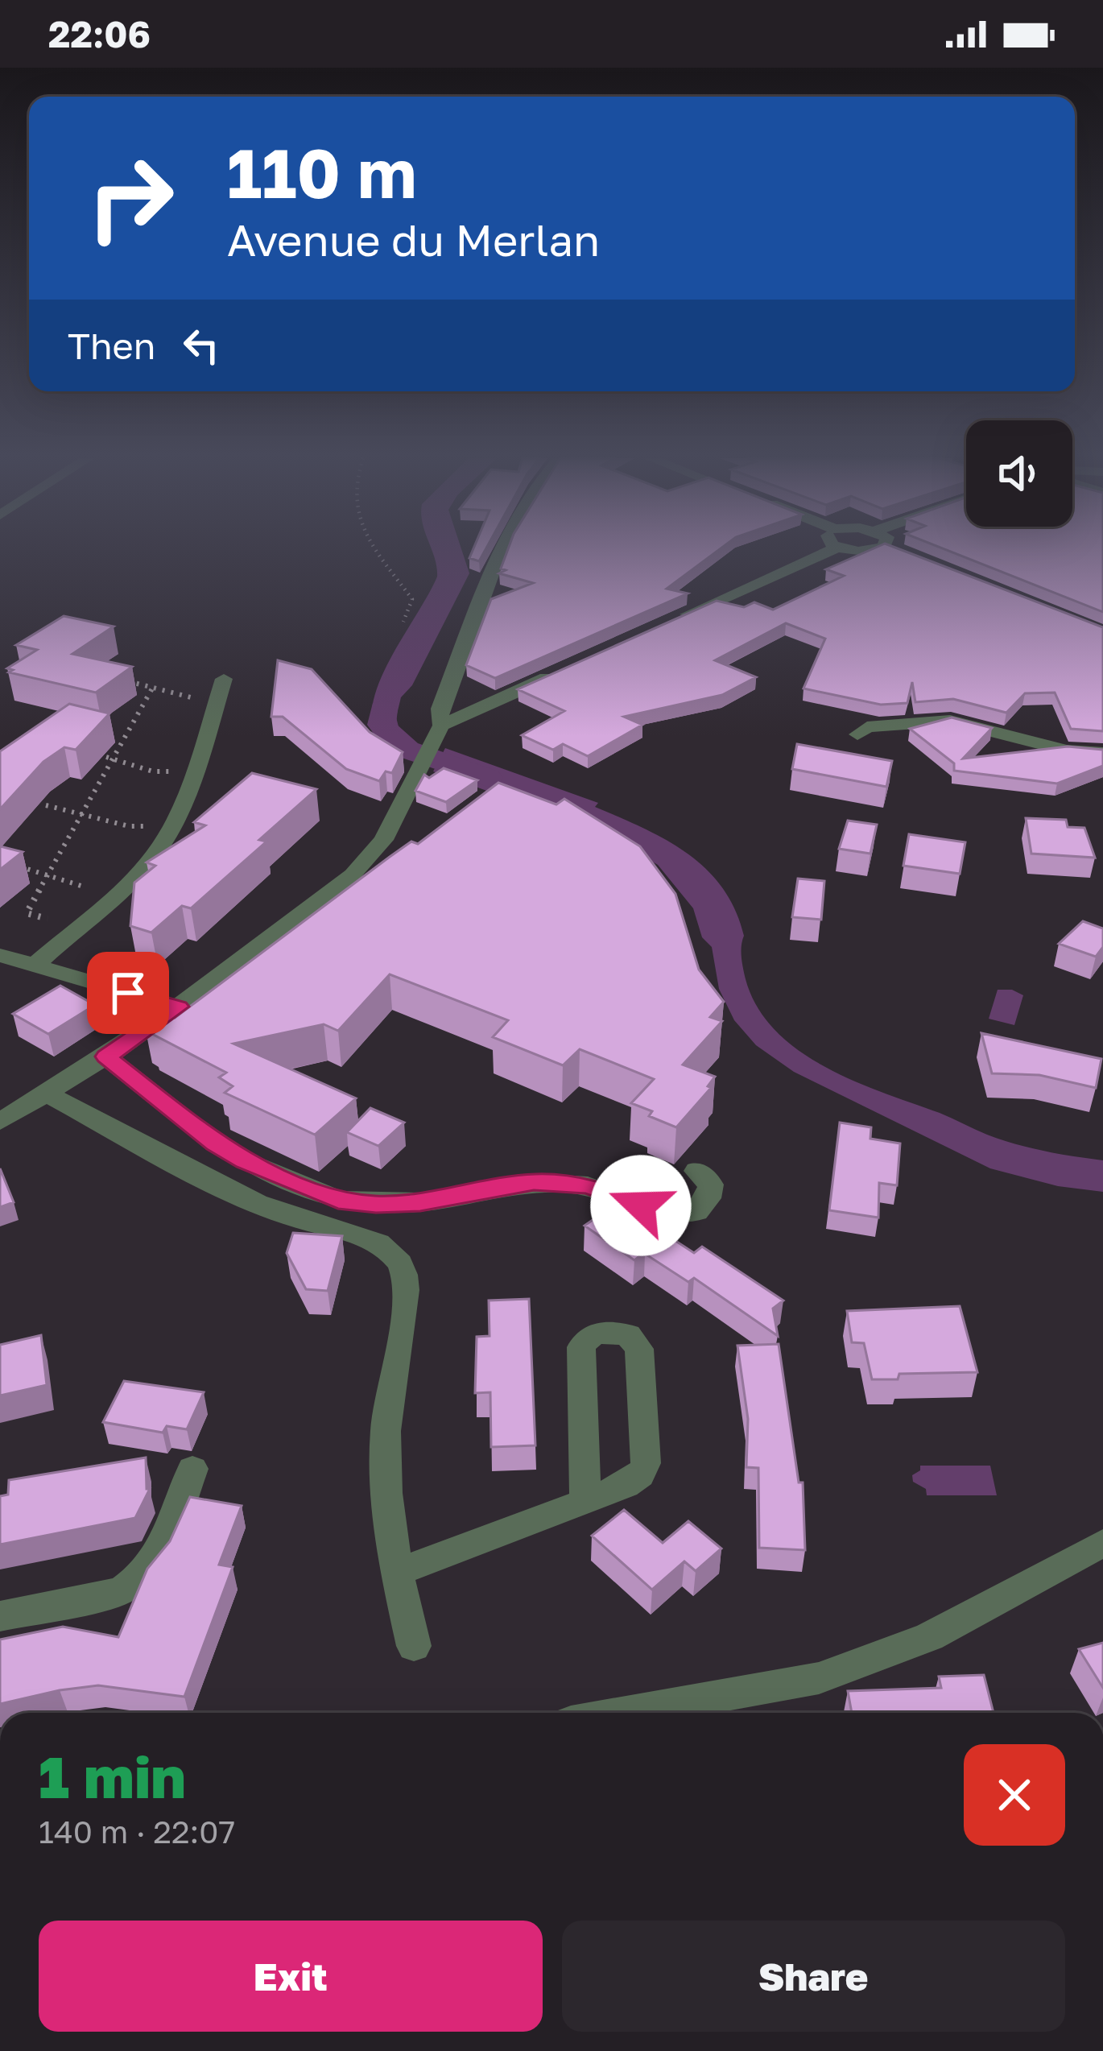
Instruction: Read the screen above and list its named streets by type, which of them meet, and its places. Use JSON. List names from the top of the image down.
{
  "page": {
    "status": "22:06",
    "turn": ["110 m", "Avenue du Merlan"],
    "then": "Then",
    "heading": ["1 min", "140 m · 22:07"],
    "buttons": ["Exit", "Share"]
  }
}
